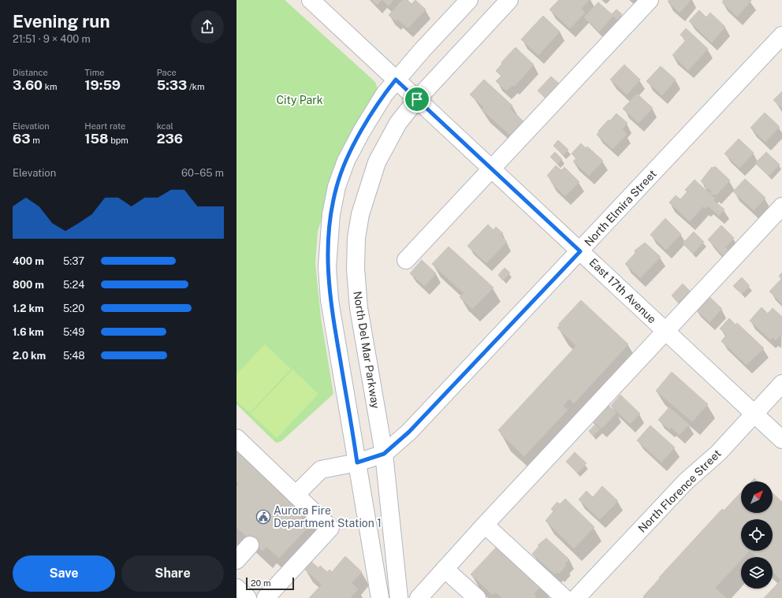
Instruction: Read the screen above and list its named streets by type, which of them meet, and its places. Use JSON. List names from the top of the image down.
{
  "streets": {
    "street": [
      "North Elmira Street",
      "East 17th Avenue",
      "North Del Mar Parkway",
      "North Florence Street"
    ]
  },
  "crossings": [
    ["North Elmira Street", "East 17th Avenue"],
    ["North Elmira Street", "North Del Mar Parkway"],
    ["East 17th Avenue", "North Del Mar Parkway"],
    ["East 17th Avenue", "North Florence Street"]
  ],
  "parks": ["City Park"],
  "places": {
    "public building": ["Aurora Fire Department Station 1"]
  },
  "scale_bar": "20 m",
  "north": "top right",
  "page": {
    "heading": ["Evening run", "21:51 · 9 × 400 m"],
    "stats": [
      ["Distance", "3.60 km"],
      ["Time", "19:59"],
      ["Pace", "5:33 /km"],
      ["Elevation", "63 m"],
      ["Heart rate", "158 bpm"],
      ["kcal", "236"]
    ],
    "chart": ["Elevation", "60–65 m"],
    "list": [
      {
        "name": "400 m",
        "note": "5:37"
      },
      {
        "name": "800 m",
        "note": "5:24"
      },
      {
        "name": "1.2 km",
        "note": "5:20"
      },
      {
        "name": "1.6 km",
        "note": "5:49"
      },
      {
        "name": "2.0 km",
        "note": "5:48"
      }
    ],
    "buttons": ["Save", "Share"],
    "scale": "20 m"
  }
}
